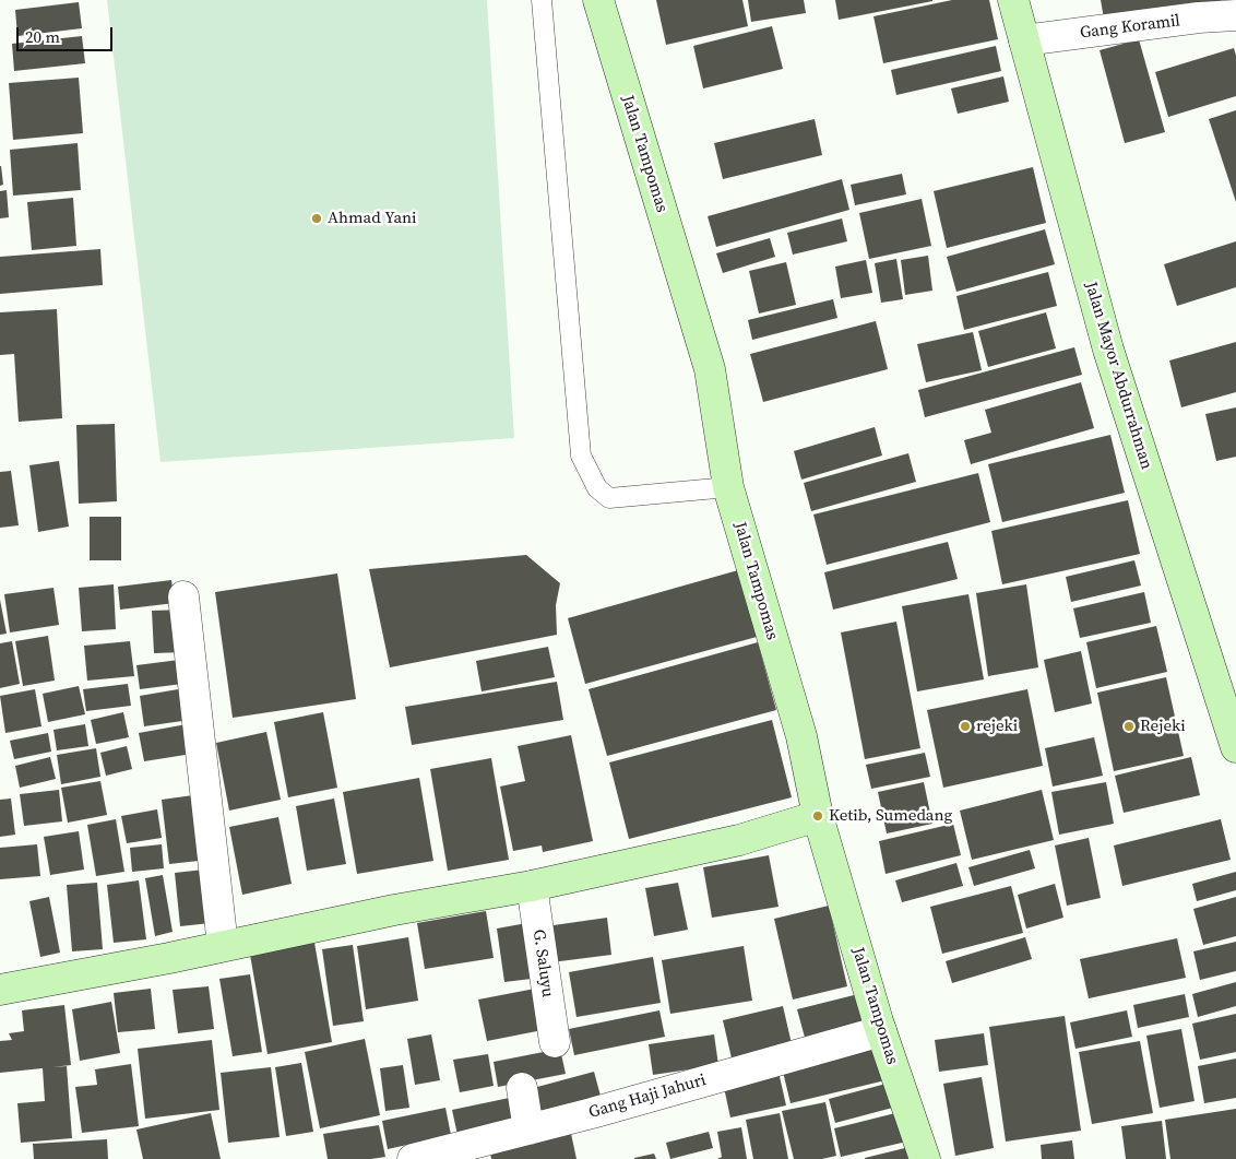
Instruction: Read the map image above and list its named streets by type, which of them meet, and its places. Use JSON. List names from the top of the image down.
{
  "streets": {
    "street": [
      "Gang Koramil",
      "Jalan Tampomas",
      "Jalan Mayor Abdurrahman",
      "G. Saluyu",
      "Gang Haji Jahuri"
    ]
  },
  "crossings": [
    ["Gang Koramil", "Jalan Mayor Abdurrahman"],
    ["Jalan Tampomas", "Gang Haji Jahuri"]
  ],
  "places": [
    "Ahmad Yani",
    "rejeki",
    "Rejeki",
    "Ketib, Sumedang"
  ],
  "scale_bar": "20 m"
}
